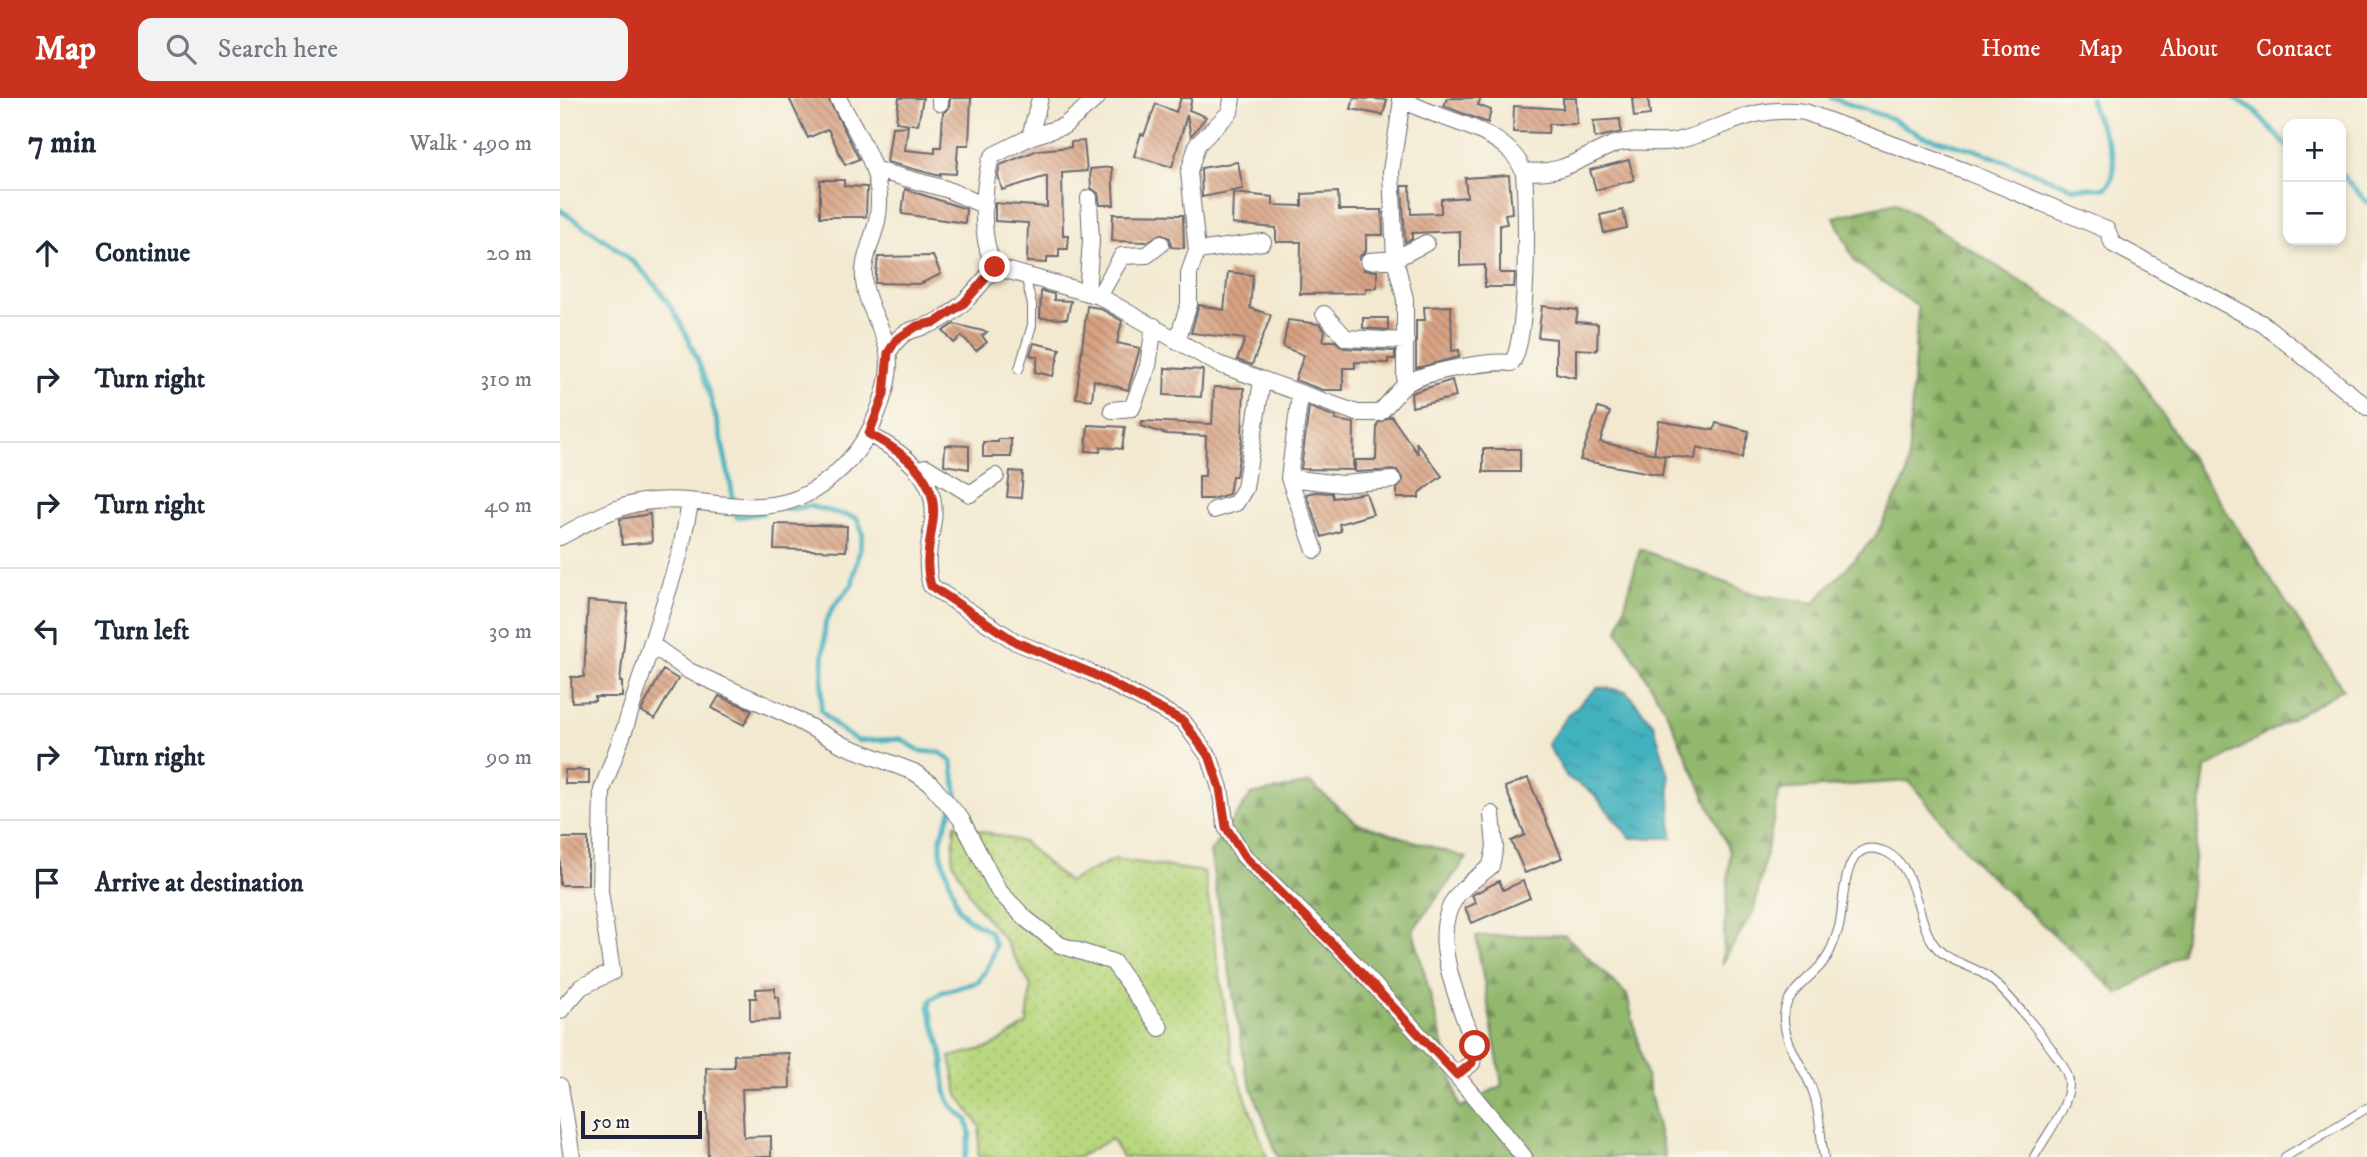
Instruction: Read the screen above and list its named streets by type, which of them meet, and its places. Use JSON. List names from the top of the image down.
{
  "scale_bar": "50 m",
  "page": {
    "header": "Map",
    "search": "Search here",
    "nav": [
      "Home",
      "Map",
      "About",
      "Contact"
    ],
    "heading": ["7 min", "Walk · 490 m"],
    "map_buttons": ["+", "−"],
    "list": [
      ["Continue", "20 m"],
      ["Turn right", "310 m"],
      ["Turn right", "40 m"],
      ["Turn left", "30 m"],
      ["Turn right", "90 m"],
      "Arrive at destination"
    ],
    "scale": "50 m"
  }
}
